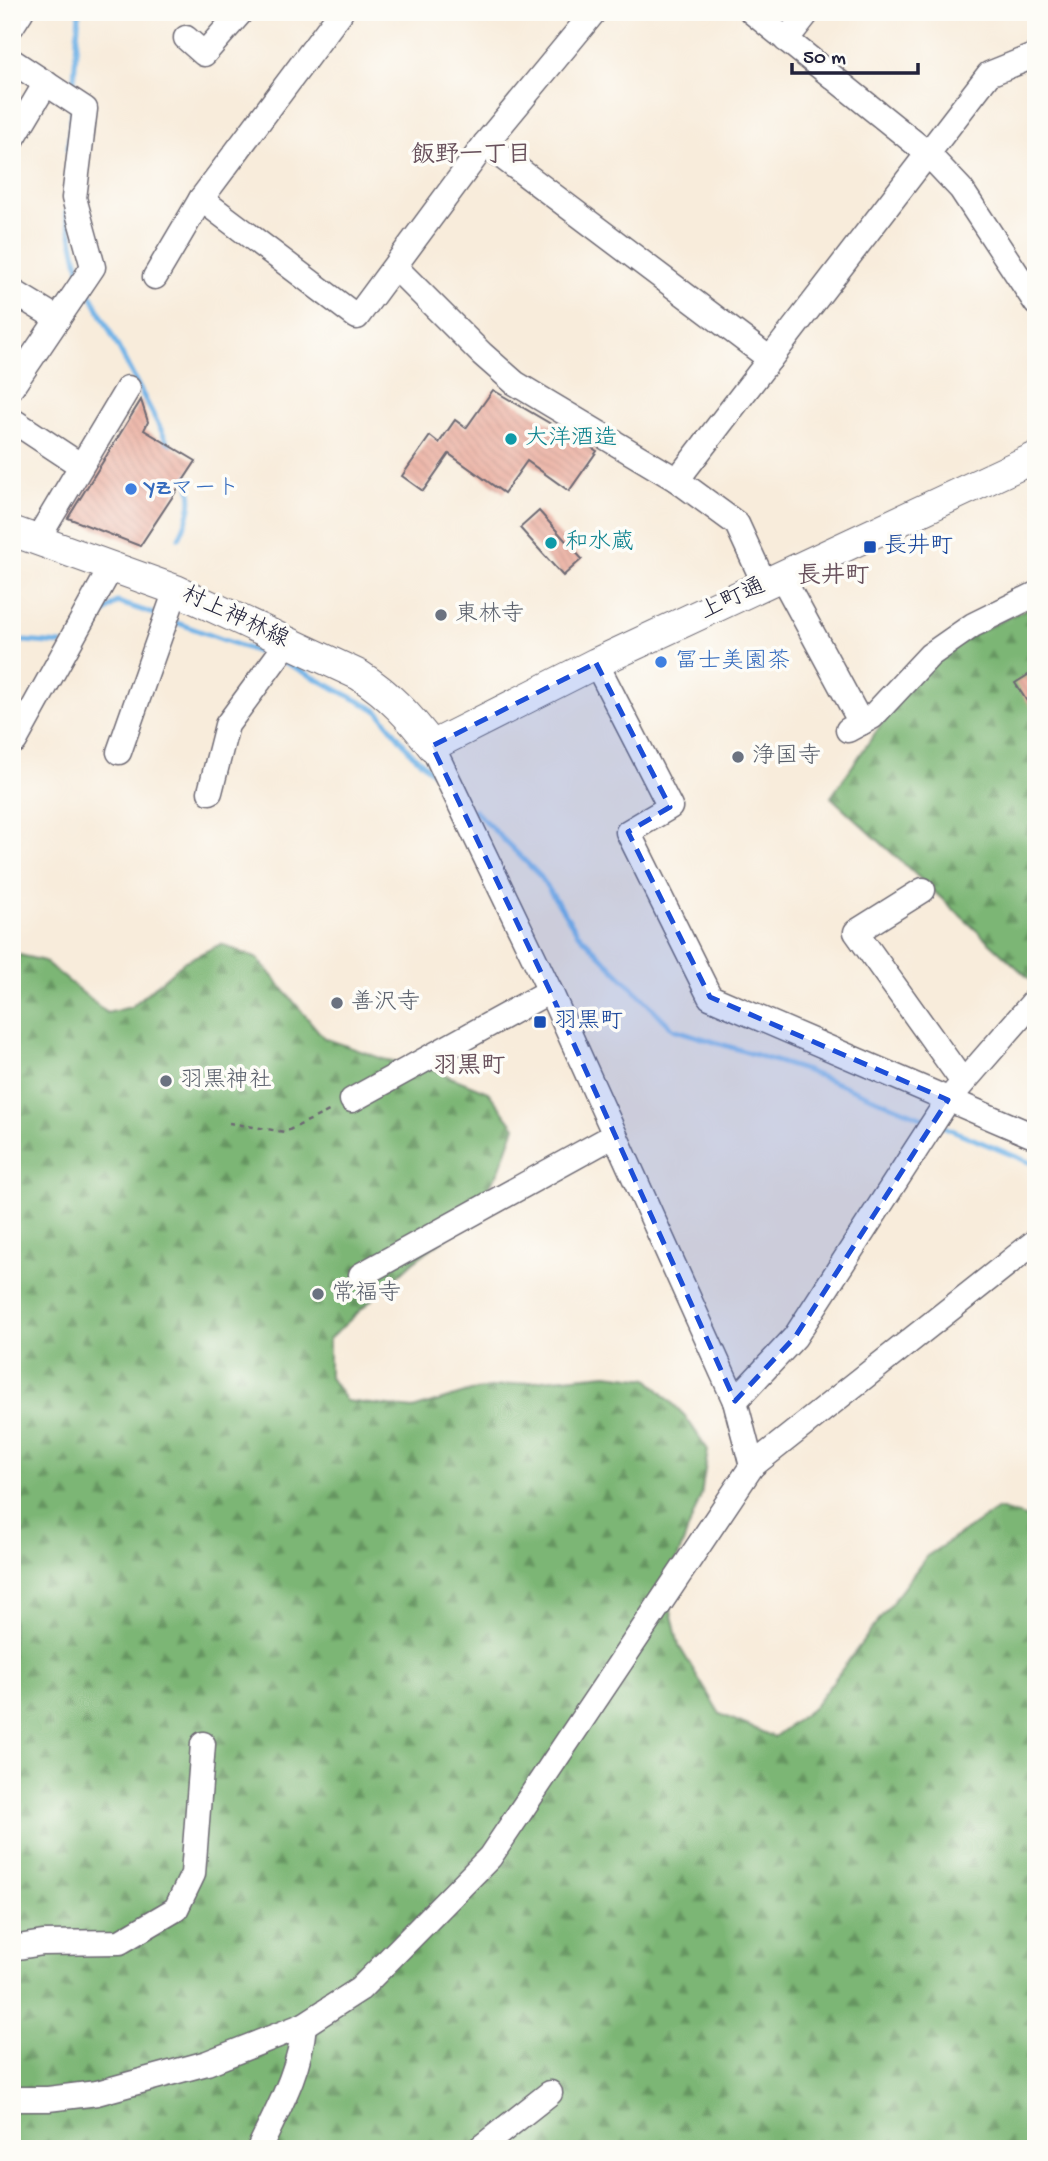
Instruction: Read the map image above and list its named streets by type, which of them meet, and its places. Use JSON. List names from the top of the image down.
{
  "streets": {
    "main road": ["上町通", "村上神林線"]
  },
  "crossings": [
    ["上町通", "村上神林線"]
  ],
  "districts": ["飯野一丁目", "長井町", "羽黒町"],
  "places": {
    "other": [
      "大洋酒造",
      "YZマート",
      "和水蔵",
      "東林寺",
      "冨士美園茶",
      "浄国寺",
      "善沢寺",
      "羽黒神社",
      "常福寺"
    ],
    "transit": ["長井町", "羽黒町"]
  },
  "scale_bar": "50 m"
}
